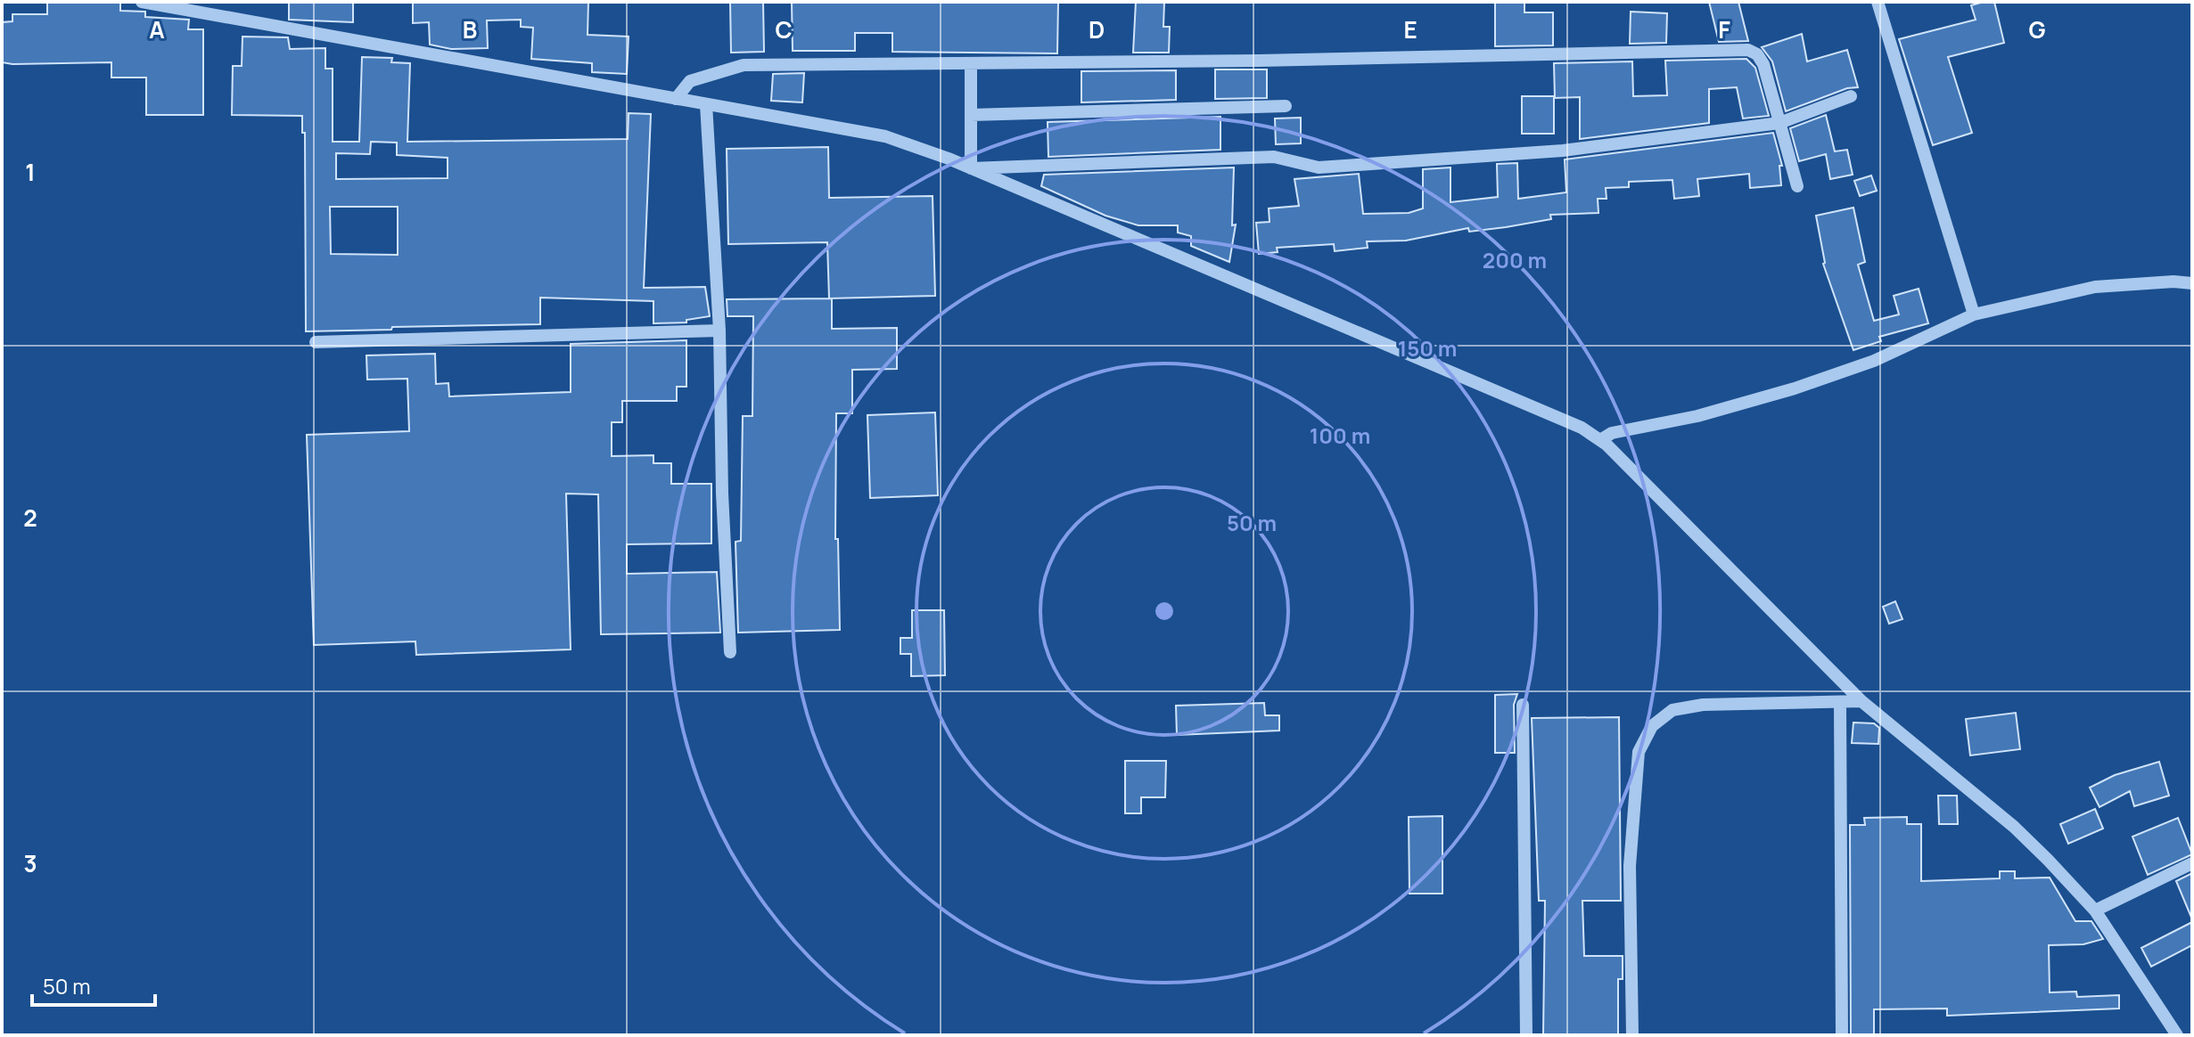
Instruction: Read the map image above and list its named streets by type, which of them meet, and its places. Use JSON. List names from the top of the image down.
{
  "scale_bar": "50 m",
  "grid": {
    "columns": [
      "A",
      "B",
      "C",
      "D",
      "E",
      "F",
      "G"
    ],
    "rows": ["1", "2", "3"]
  },
  "rings": [
    "200 m",
    "150 m",
    "100 m",
    "50 m"
  ]
}
